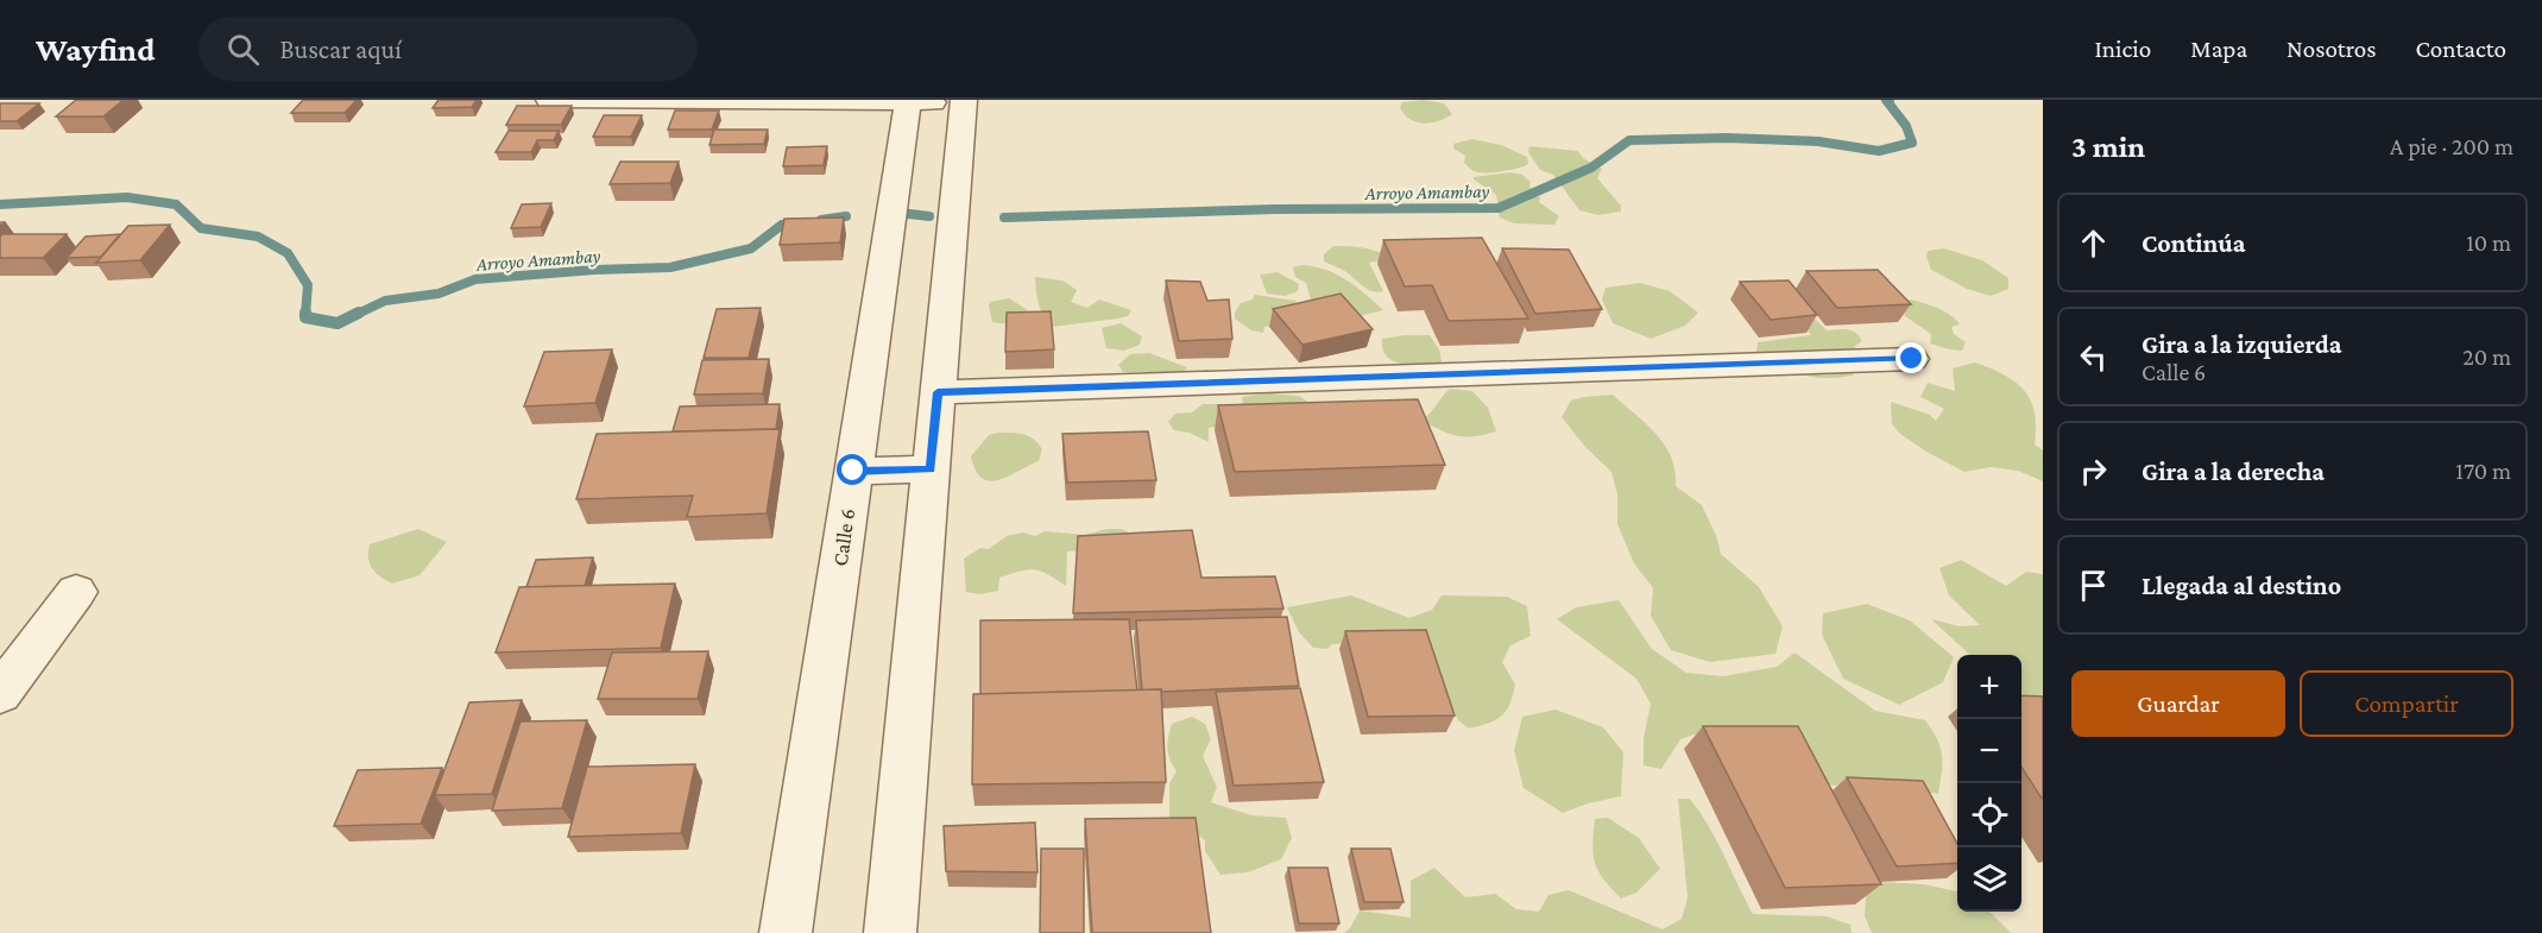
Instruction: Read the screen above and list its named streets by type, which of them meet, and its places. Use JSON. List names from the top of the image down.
{
  "streets": {
    "street": ["Calle 6"]
  },
  "water": ["Arroyo Amambay"],
  "page": {
    "header": "Wayfind",
    "search": "Buscar aquí",
    "nav": [
      "Inicio",
      "Mapa",
      "Nosotros",
      "Contacto"
    ],
    "heading": ["3 min", "A pie · 200 m"],
    "list": [
      ["Continúa", "10 m"],
      ["Gira a la izquierda", "Calle 6", "20 m"],
      ["Gira a la derecha", "170 m"],
      "Llegada al destino"
    ],
    "buttons": ["Guardar", "Compartir"],
    "map_buttons": ["+", "−"]
  }
}
